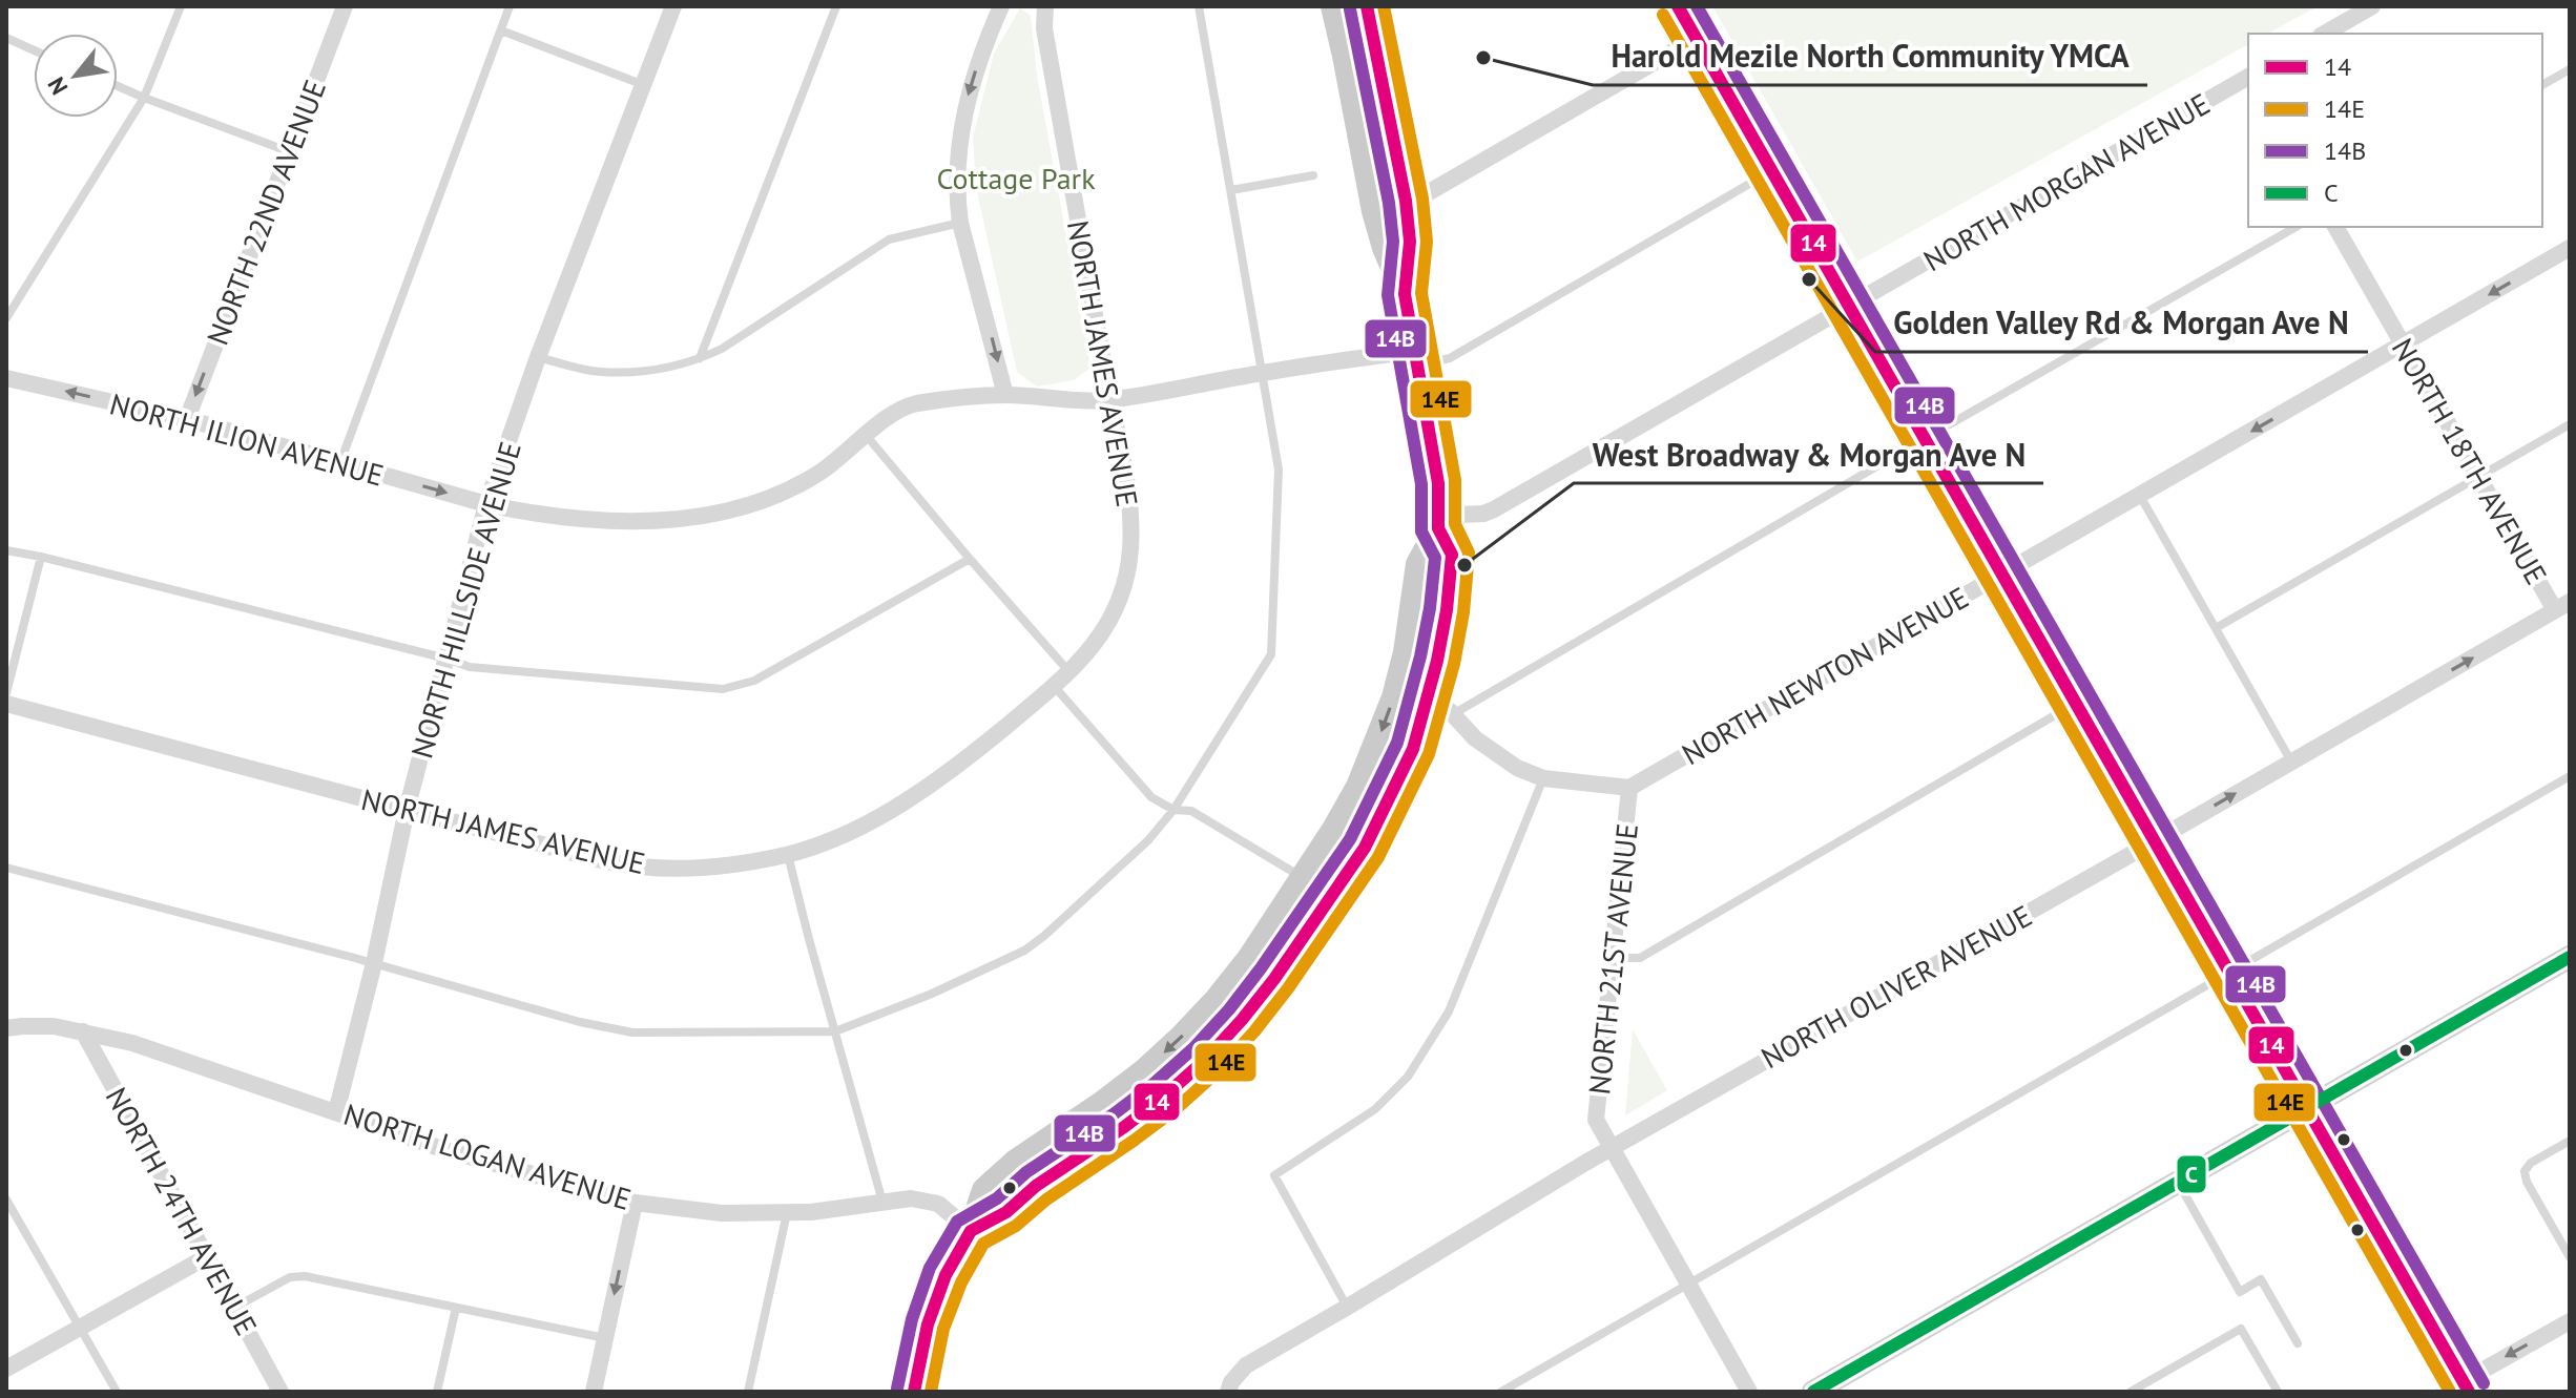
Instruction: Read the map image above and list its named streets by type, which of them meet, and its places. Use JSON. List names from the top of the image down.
{
  "streets": {
    "street": [
      "NORTH MORGAN AVENUE",
      "NORTH 22ND AVENUE",
      "NORTH JAMES AVENUE",
      "NORTH ILION AVENUE",
      "NORTH 18TH AVENUE",
      "NORTH HILLSIDE AVENUE",
      "NORTH NEWTON AVENUE",
      "NORTH 21ST AVENUE",
      "NORTH OLIVER AVENUE",
      "NORTH LOGAN AVENUE",
      "NORTH 24TH AVENUE"
    ]
  },
  "crossings": [
    ["NORTH 22ND AVENUE", "NORTH ILION AVENUE"],
    ["NORTH JAMES AVENUE", "NORTH ILION AVENUE"],
    ["NORTH JAMES AVENUE", "NORTH HILLSIDE AVENUE"],
    ["NORTH ILION AVENUE", "NORTH HILLSIDE AVENUE"],
    ["NORTH 18TH AVENUE", "NORTH NEWTON AVENUE"],
    ["NORTH 18TH AVENUE", "NORTH OLIVER AVENUE"],
    ["NORTH HILLSIDE AVENUE", "NORTH LOGAN AVENUE"],
    ["NORTH NEWTON AVENUE", "NORTH 21ST AVENUE"],
    ["NORTH 21ST AVENUE", "NORTH OLIVER AVENUE"],
    ["NORTH LOGAN AVENUE", "NORTH 24TH AVENUE"]
  ],
  "one_way": ["NORTH 22ND AVENUE", "NORTH NEWTON AVENUE"],
  "parks": ["Cottage Park"],
  "places": ["Harold Mezile North Community YMCA", "Golden Valley Rd & Morgan Ave N", "West Broadway & Morgan Ave N"],
  "lines": [
    "transit line 14",
    "transit line 14E",
    "transit line 14B",
    "transit line C"
  ],
  "legend": [
    "14",
    "14E",
    "14B",
    "C"
  ],
  "north": "bottom left"
}
